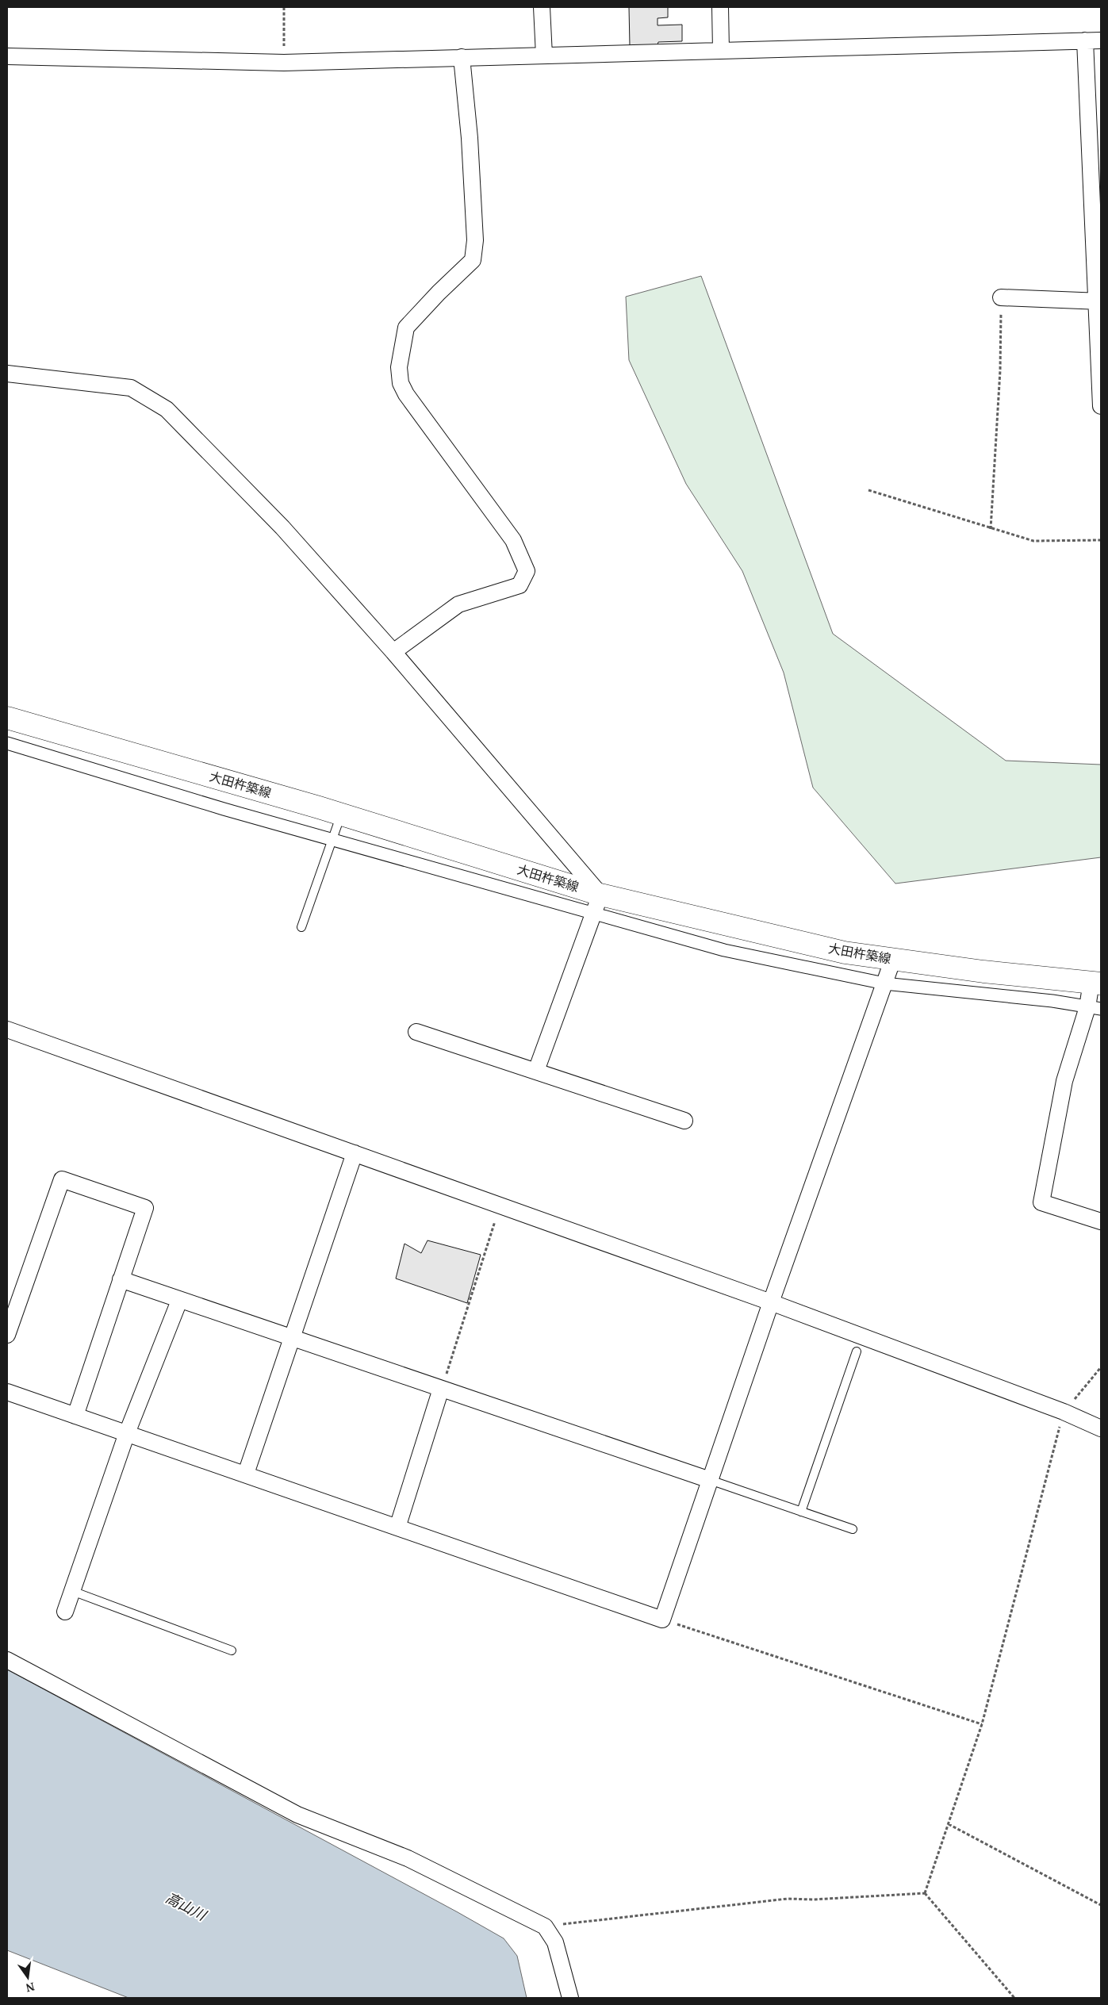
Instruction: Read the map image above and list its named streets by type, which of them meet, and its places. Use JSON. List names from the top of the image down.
{
  "streets": {
    "main road": ["大田杵築線"]
  },
  "water": ["高山川"],
  "north": "bottom"
}
